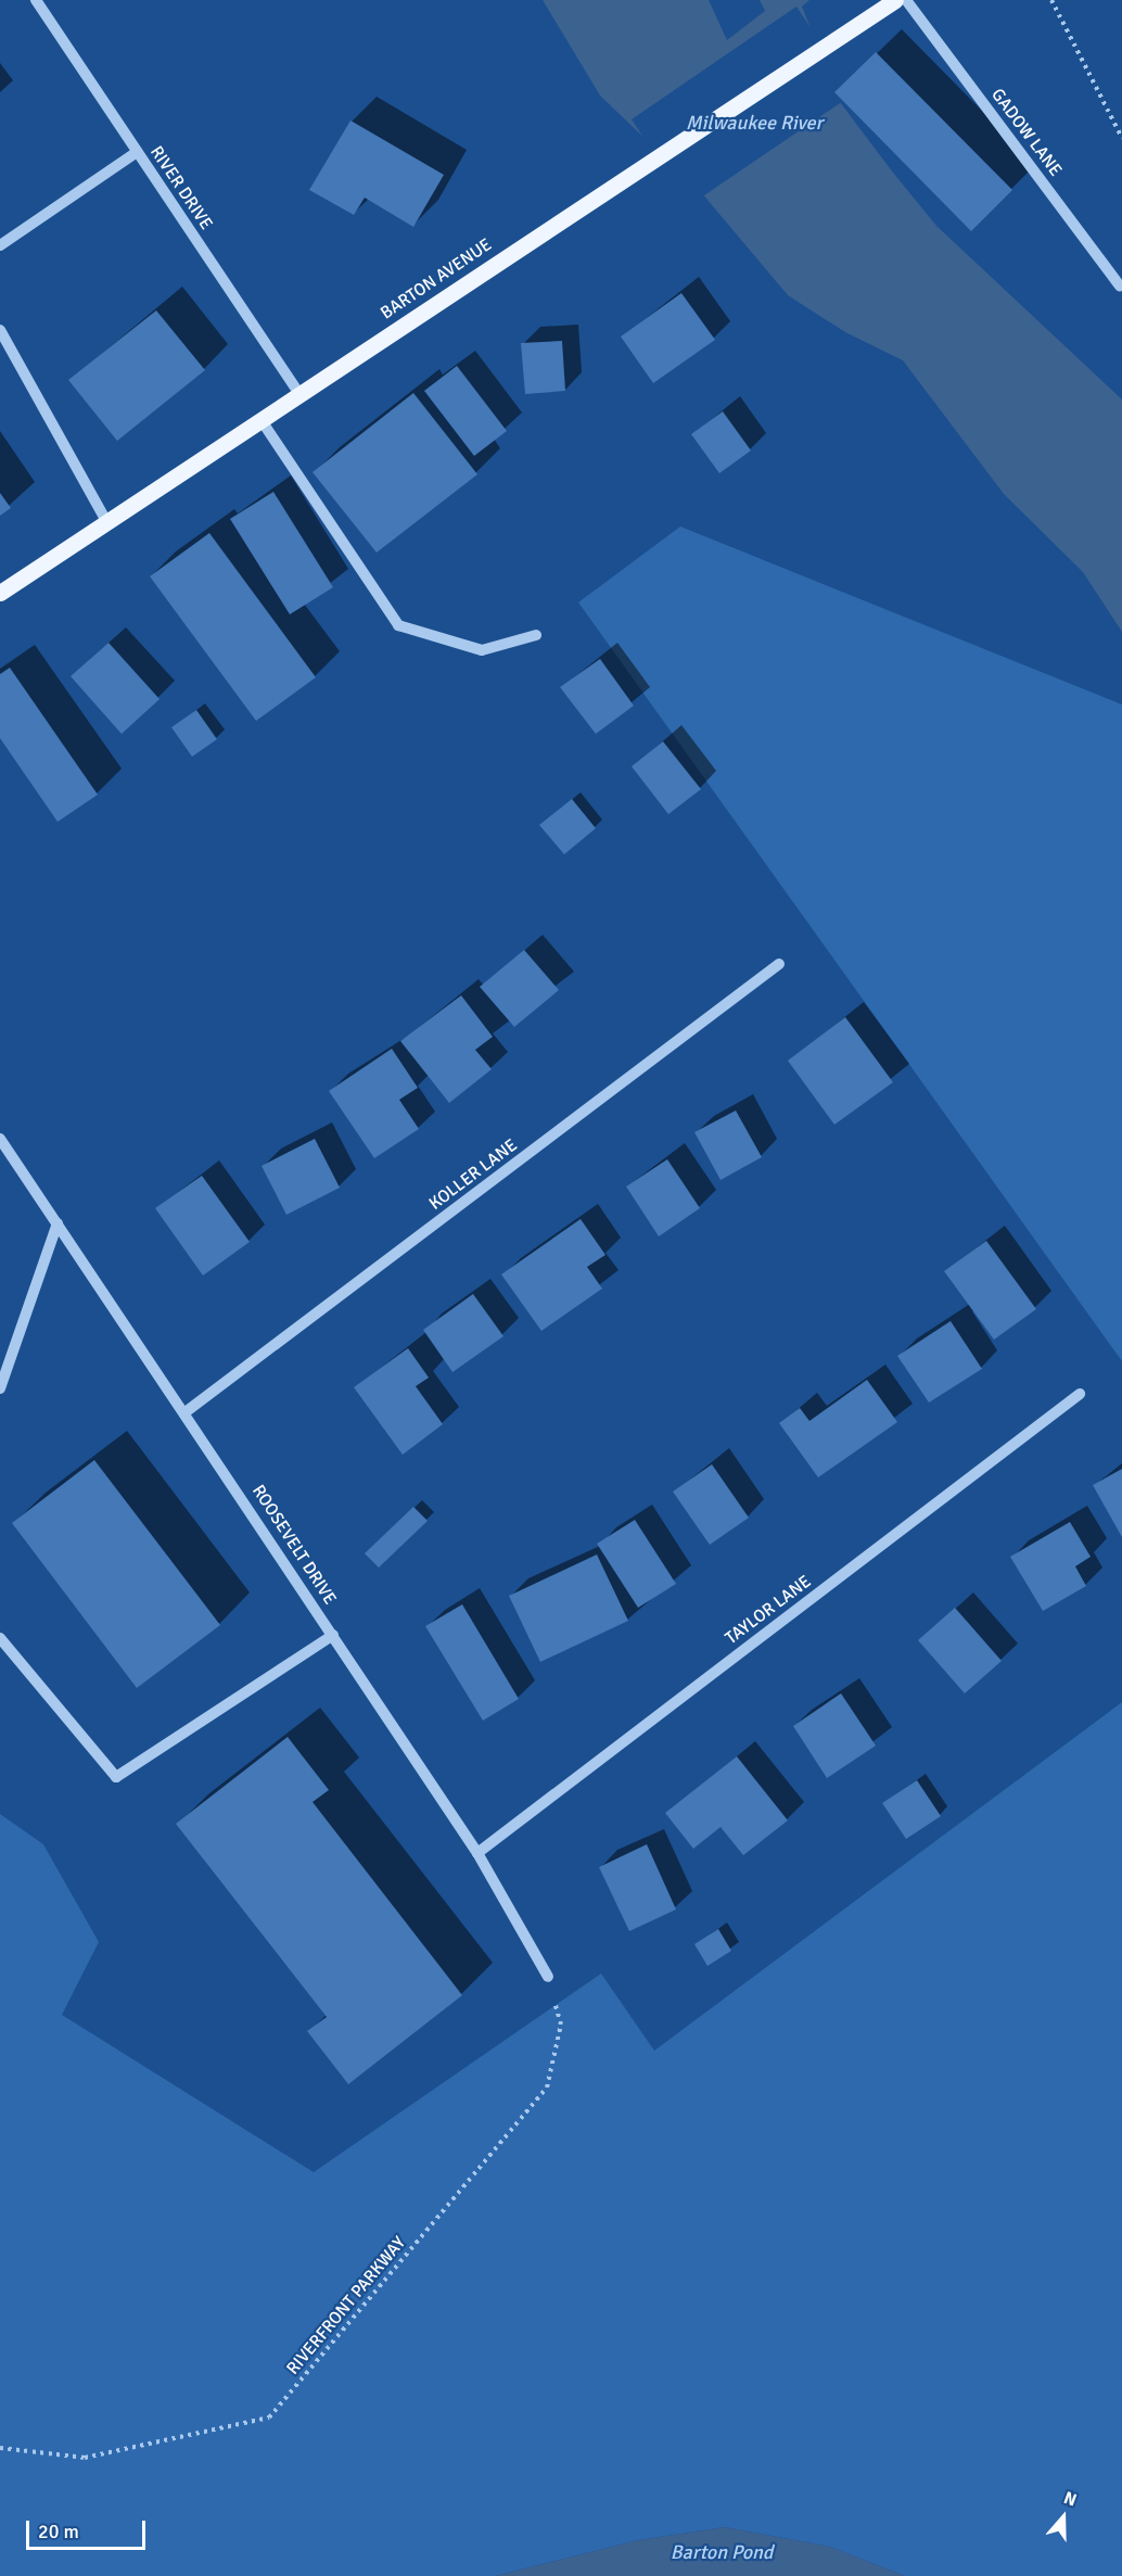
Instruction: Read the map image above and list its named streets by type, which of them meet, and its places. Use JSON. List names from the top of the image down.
{
  "streets": {
    "main road": ["BARTON AVENUE"],
    "street": [
      "GADOW LANE",
      "RIVER DRIVE",
      "KOLLER LANE",
      "ROOSEVELT DRIVE",
      "TAYLOR LANE"
    ],
    "path": ["RIVERFRONT PARKWAY"]
  },
  "crossings": [
    ["RIVER DRIVE", "BARTON AVENUE"],
    ["KOLLER LANE", "ROOSEVELT DRIVE"],
    ["ROOSEVELT DRIVE", "TAYLOR LANE"],
    ["ROOSEVELT DRIVE", "RIVERFRONT PARKWAY"]
  ],
  "water": ["Milwaukee River", "Barton Pond"],
  "scale_bar": "20 m",
  "north": "top"
}
